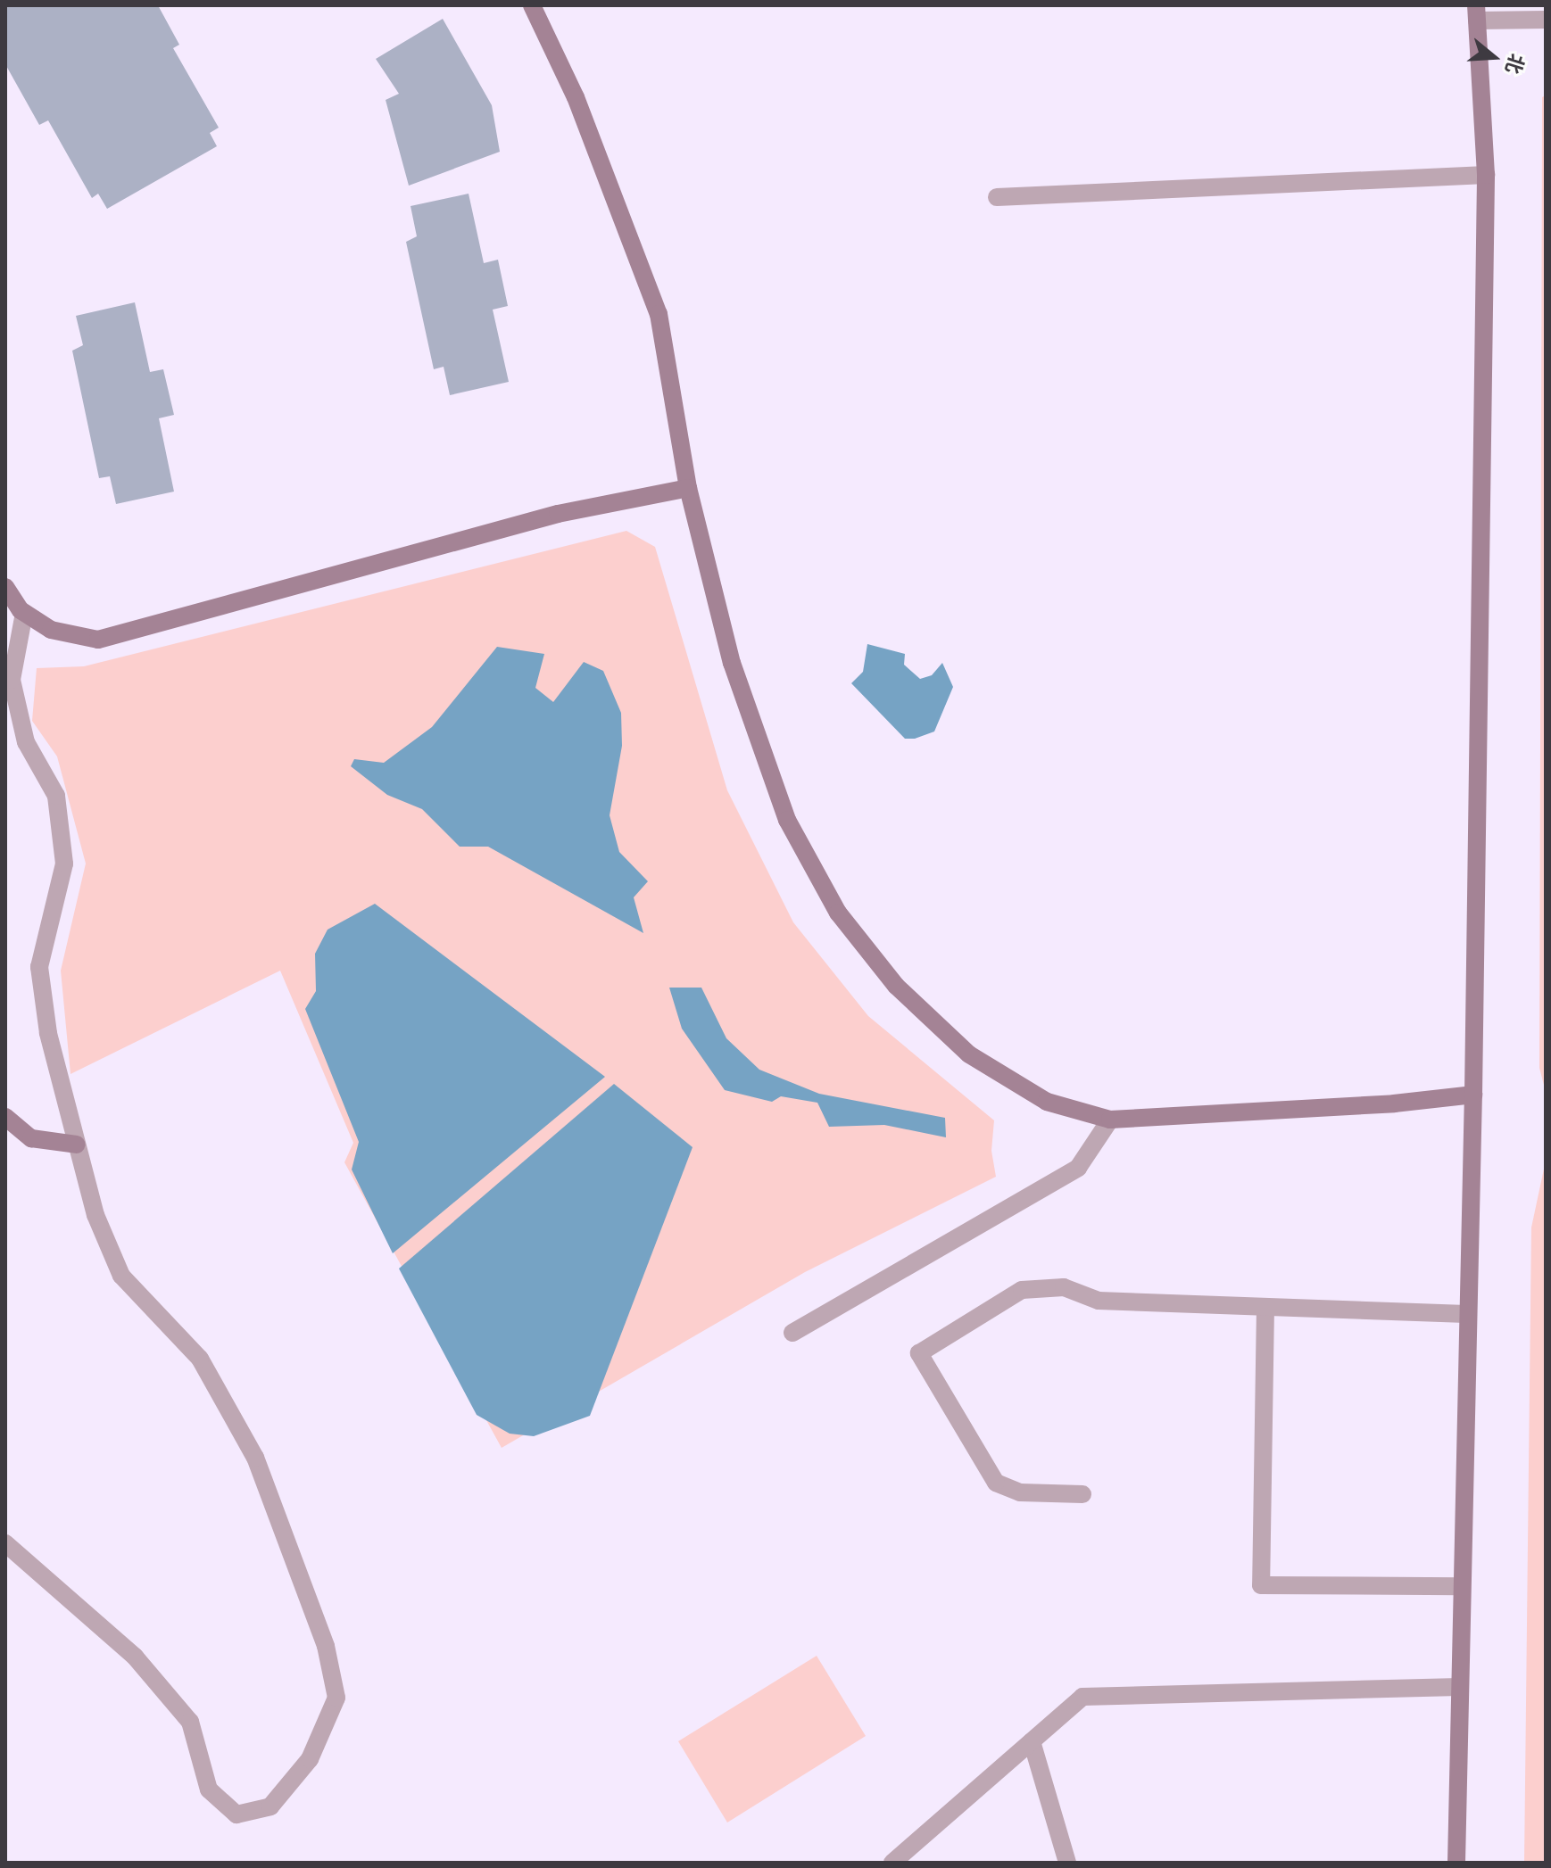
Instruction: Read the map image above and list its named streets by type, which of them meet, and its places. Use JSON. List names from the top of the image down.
{
  "north": "right"
}
